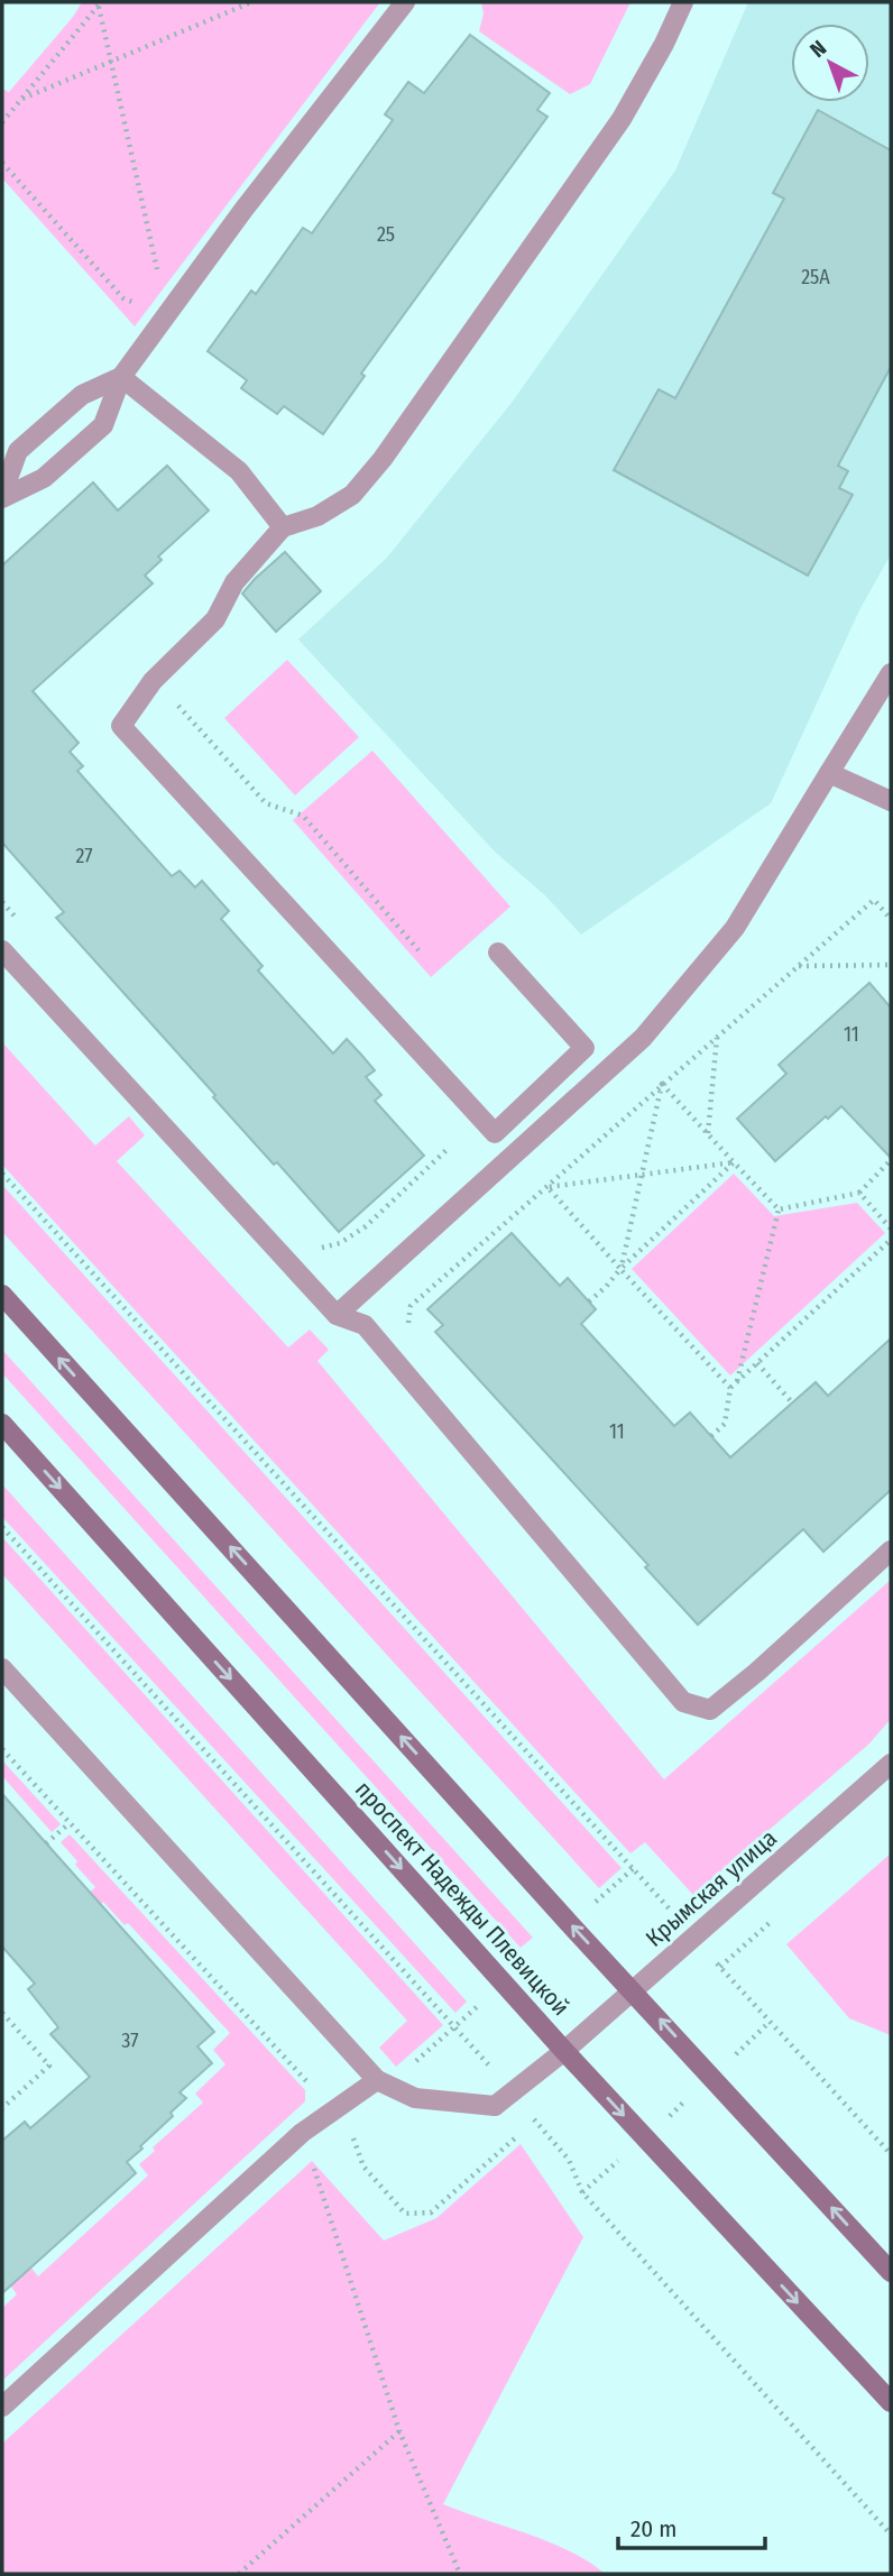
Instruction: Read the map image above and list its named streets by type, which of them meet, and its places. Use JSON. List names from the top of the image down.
{
  "streets": {
    "main road": ["проспект Надежды Плевицкой"],
    "street": ["Крымская улица"]
  },
  "crossings": [
    ["Крымская улица", "проспект Надежды Плевицкой"]
  ],
  "house_numbers": [
    "25",
    "25А",
    "27",
    "11",
    "11",
    "37"
  ],
  "scale_bar": "20 m",
  "north": "top left"
}
